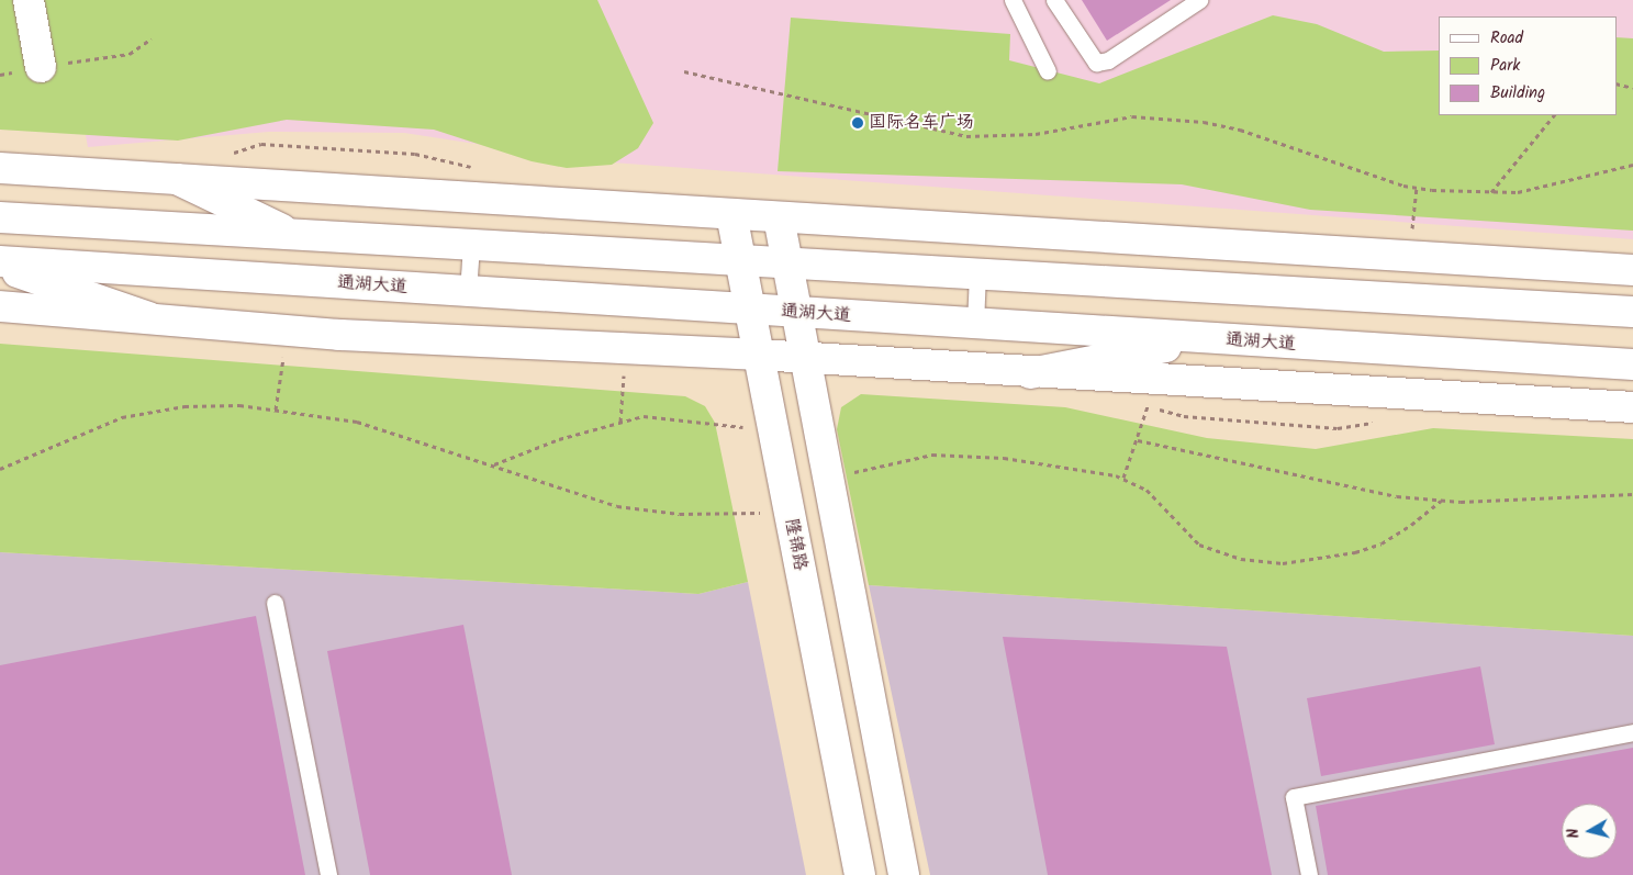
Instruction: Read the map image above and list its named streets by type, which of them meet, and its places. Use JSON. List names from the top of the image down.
{
  "streets": {
    "main road": ["通湖大道", "隆锦路"]
  },
  "crossings": [
    ["通湖大道", "隆锦路"]
  ],
  "places": ["国际名车广场"],
  "legend": ["Road", "Park", "Building"],
  "north": "left"
}
